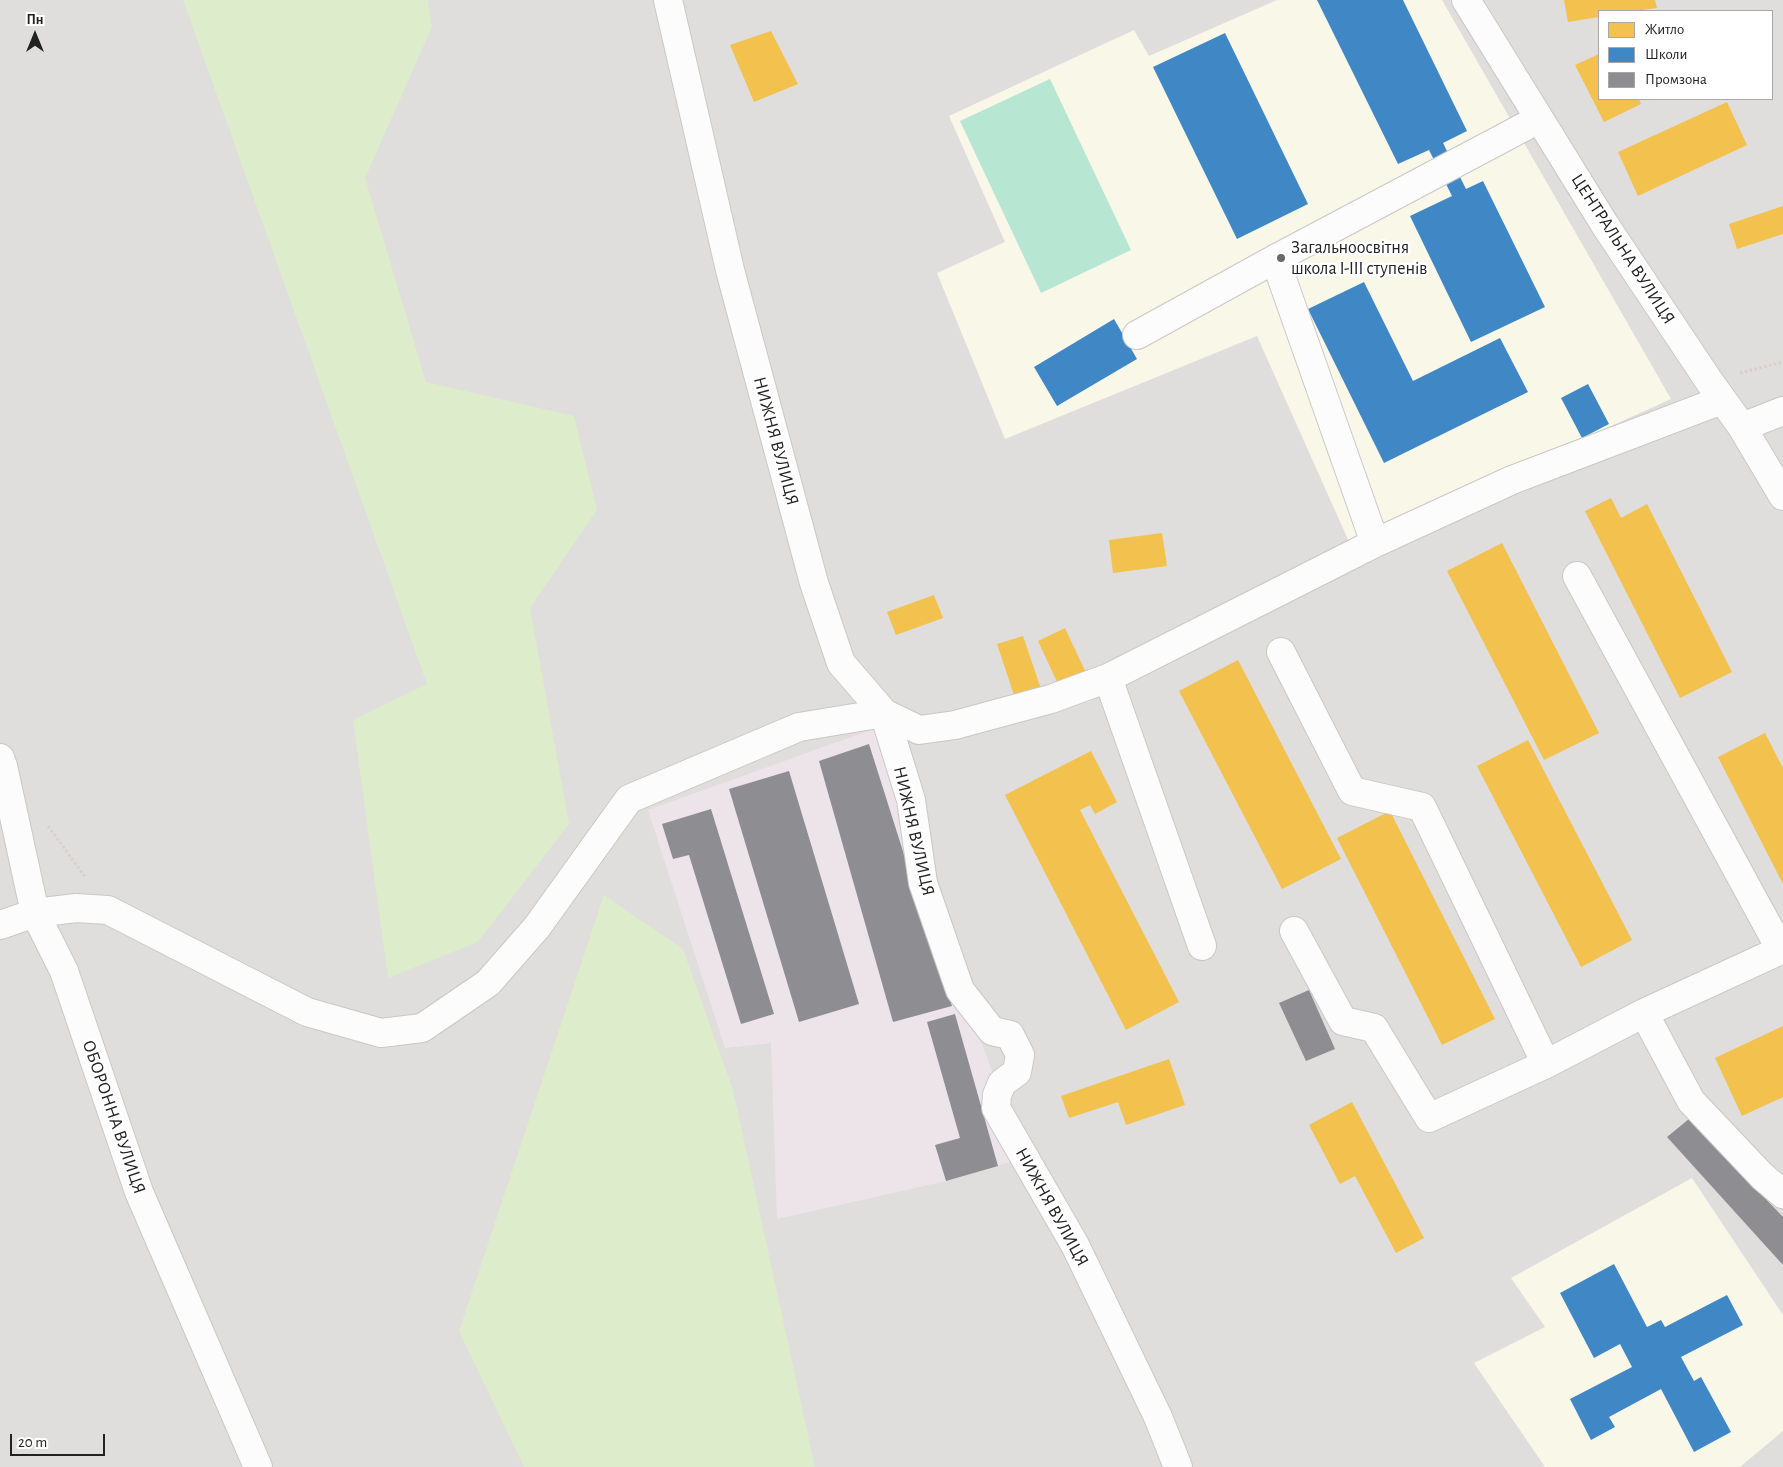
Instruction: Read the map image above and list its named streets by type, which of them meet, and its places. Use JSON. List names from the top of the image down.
{
  "streets": {
    "street": ["ЦЕНТРАЛЬНА ВУЛИЦЯ", "НИЖНЯ ВУЛИЦЯ", "ОБОРОННА ВУЛИЦЯ"]
  },
  "places": ["Загальноосвітня школа I-III ступенів"],
  "legend": ["Житло", "Школи", "Промзона"],
  "scale_bar": "20 m",
  "north": "top"
}
